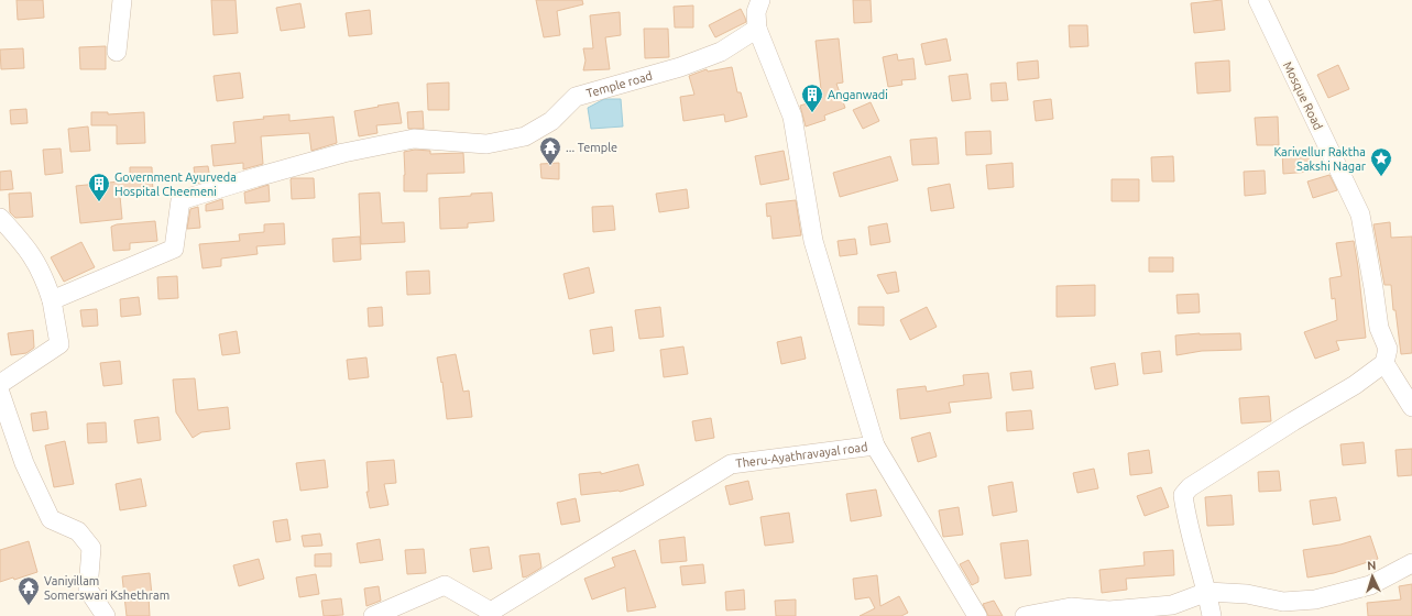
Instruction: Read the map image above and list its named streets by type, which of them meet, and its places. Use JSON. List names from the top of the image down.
{
  "streets": {
    "street": ["Temple road", "Mosque Road", "Theru-Ayathravayal road"]
  },
  "crossings": [
    ["Temple road", "Theru-Ayathravayal road"]
  ],
  "places": {
    "building": ["Anganwadi", "Government Ayurveda Hospital Cheemeni"],
    "temple": ["... Temple", "Vaniyillam Somerswari Kshethram"],
    "place": ["Karivellur Raktha Sakshi Nagar"]
  },
  "north": "top"
}
